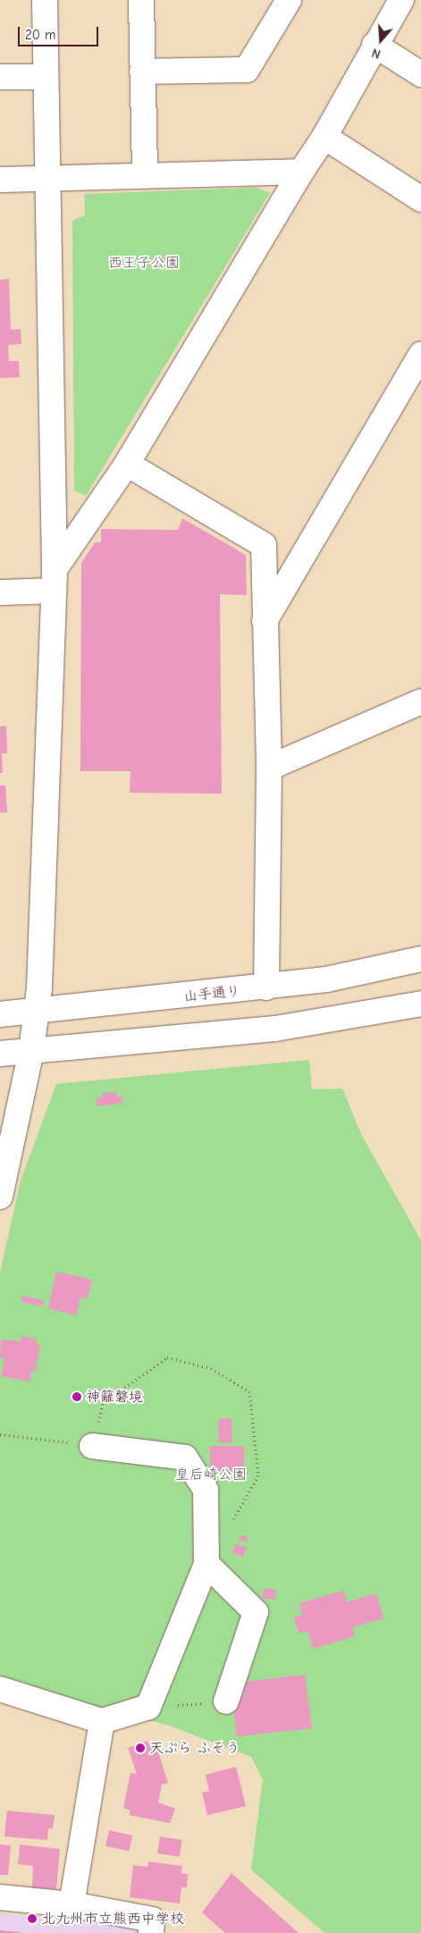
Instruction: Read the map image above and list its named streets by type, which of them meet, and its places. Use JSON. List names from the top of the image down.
{
  "streets": {
    "street": ["山手通り"]
  },
  "parks": ["西王子公園", "皇后崎公園"],
  "places": ["神籬磐境", "天ぷら ふそう", "北九州市立熊西中学校"],
  "scale_bar": "20 m",
  "north": "bottom"
}
